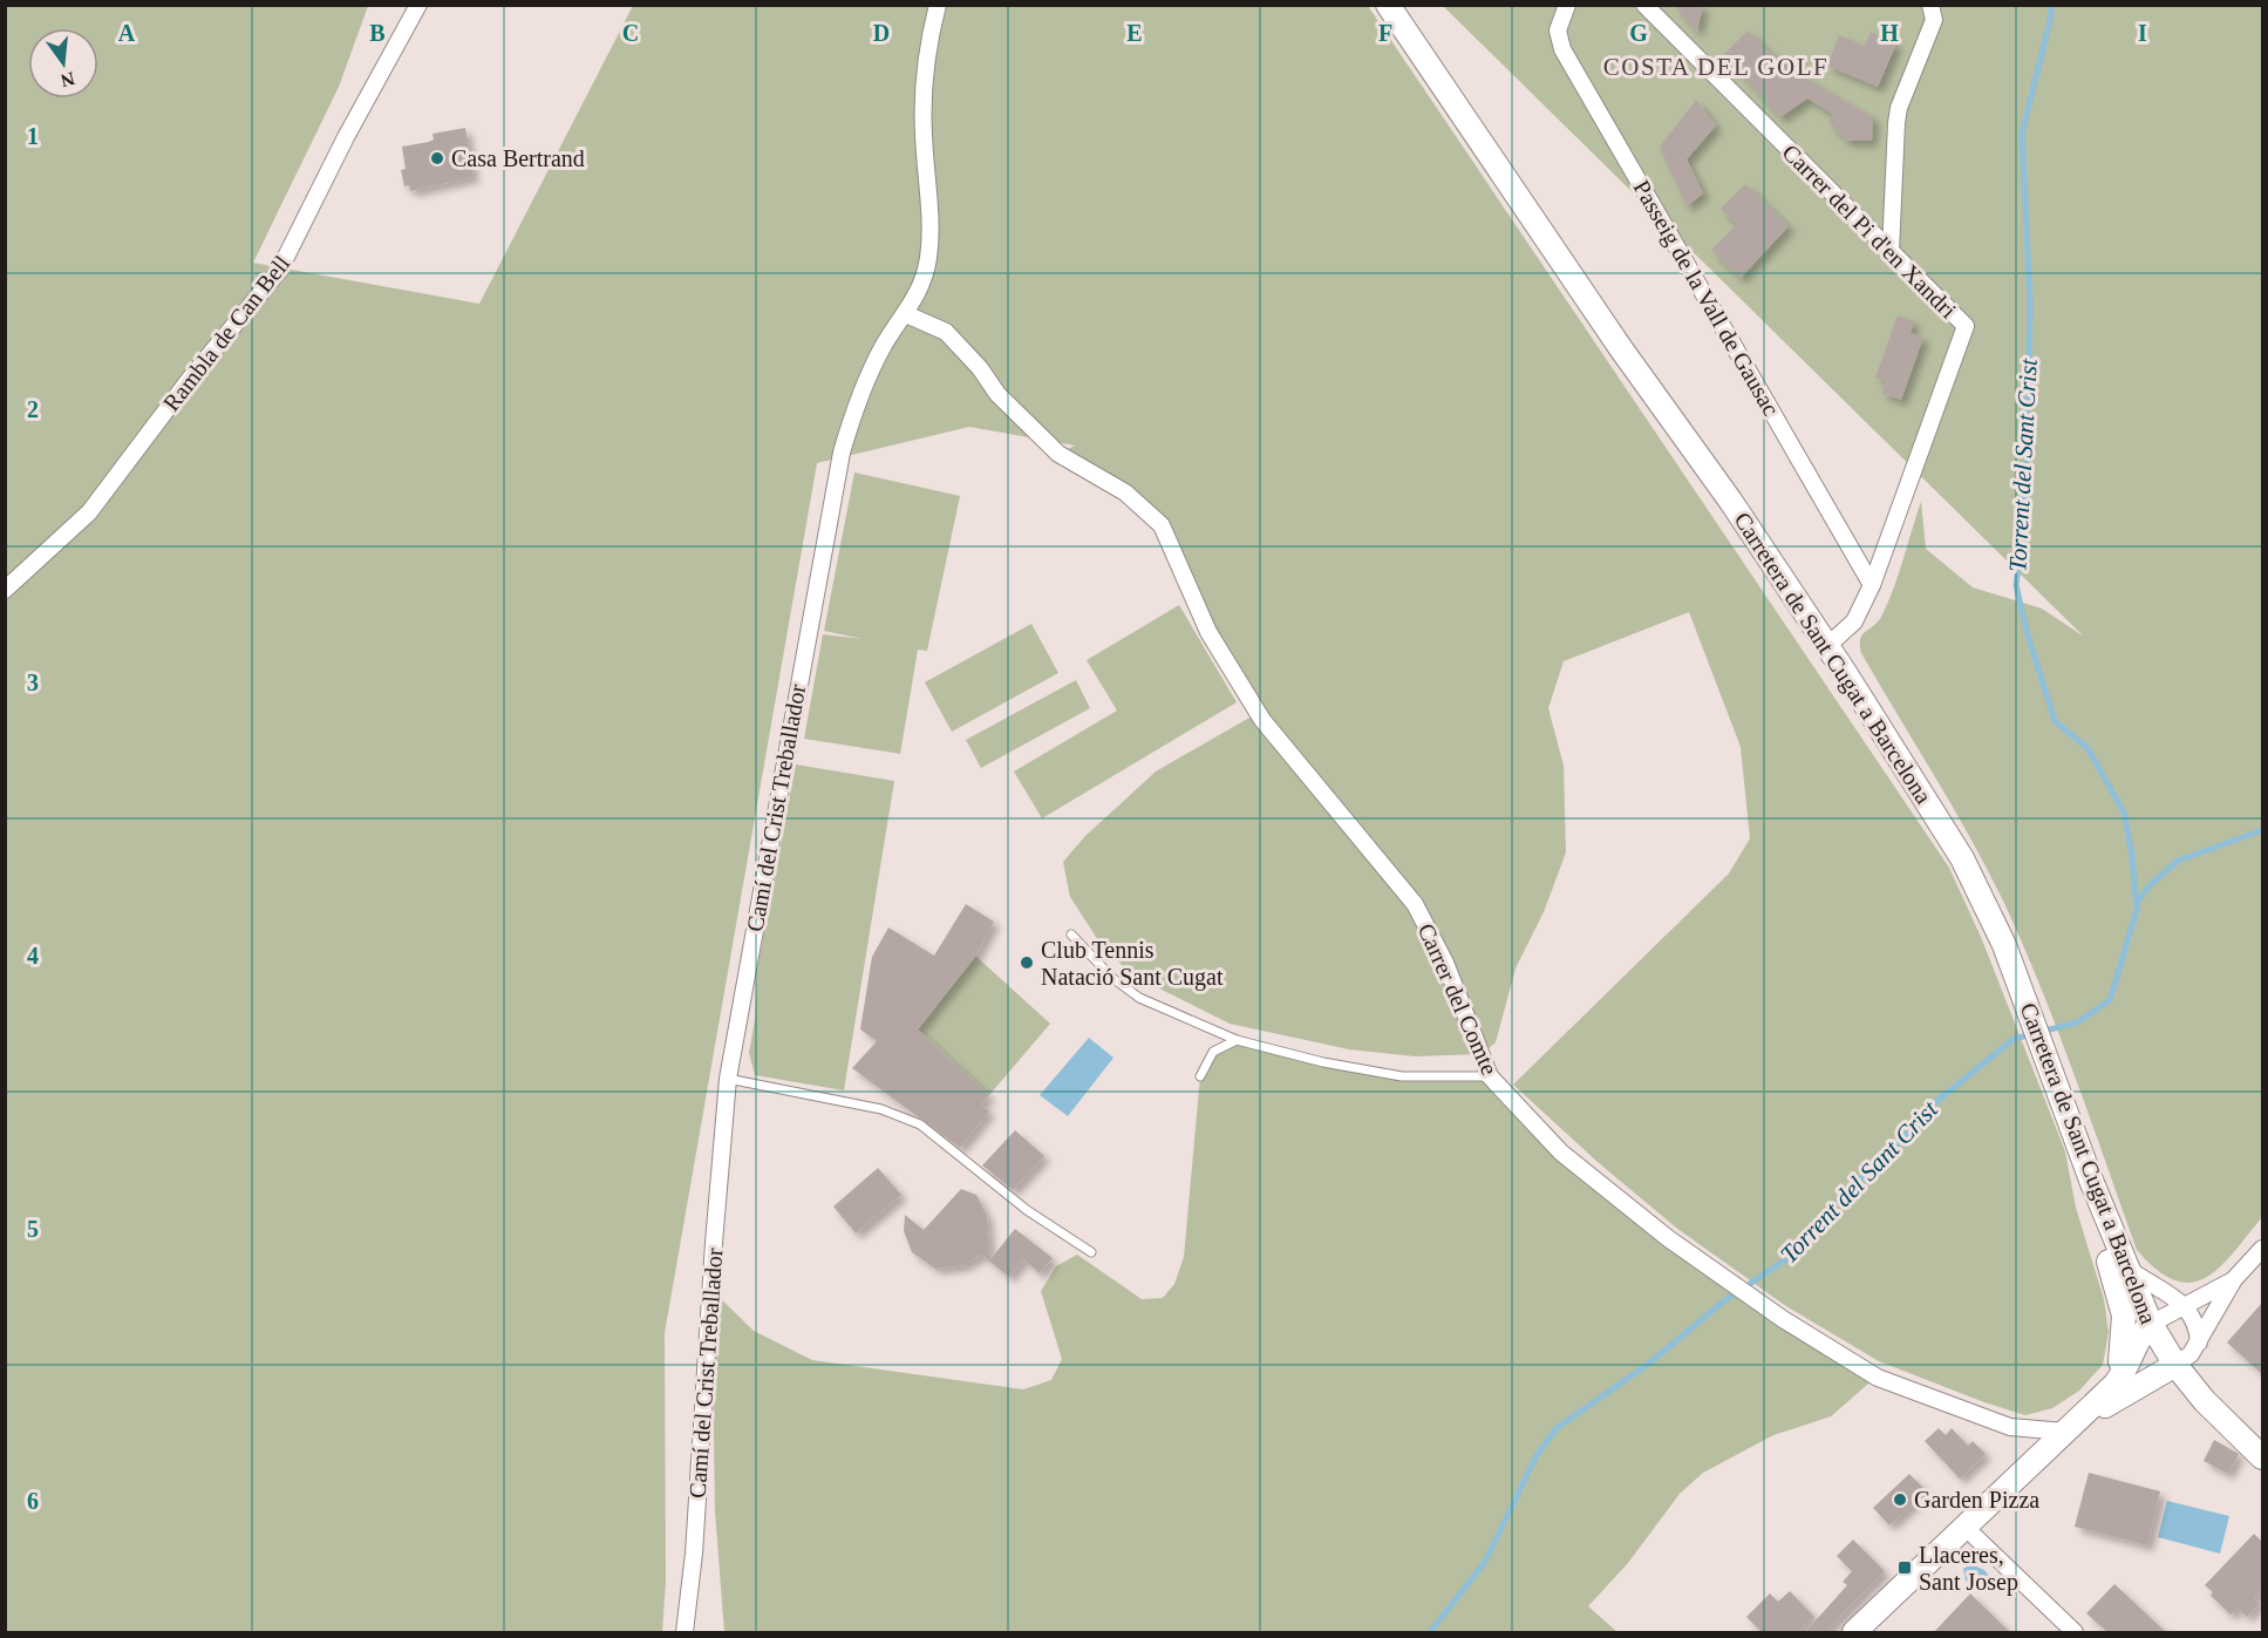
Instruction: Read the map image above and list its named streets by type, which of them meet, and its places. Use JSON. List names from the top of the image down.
{
  "streets": {
    "main road": ["Carretera de Sant Cugat a Barcelona"],
    "street": [
      "Carrer del Pi d'en Xandri",
      "Passeig de la Vall de Gausac",
      "Rambla de Can Bell",
      "Camí del Crist Treballador",
      "Carrer del Comte"
    ]
  },
  "crossings": [
    ["Carrer del Pi d'en Xandri", "Passeig de la Vall de Gausac"],
    ["Carrer del Pi d'en Xandri", "Carretera de Sant Cugat a Barcelona"],
    ["Camí del Crist Treballador", "Carrer del Comte"]
  ],
  "districts": ["COSTA DEL GOLF"],
  "water": ["Torrent del Sant Crist"],
  "places": {
    "other": ["Casa Bertrand", "Club Tennis Natació Sant Cugat", "Garden Pizza"],
    "transit": ["Llaceres, Sant Josep"]
  },
  "north": "bottom",
  "grid": {
    "columns": [
      "A",
      "B",
      "C",
      "D",
      "E",
      "F",
      "G",
      "H",
      "I"
    ],
    "rows": [
      "1",
      "2",
      "3",
      "4",
      "5",
      "6"
    ]
  }
}
